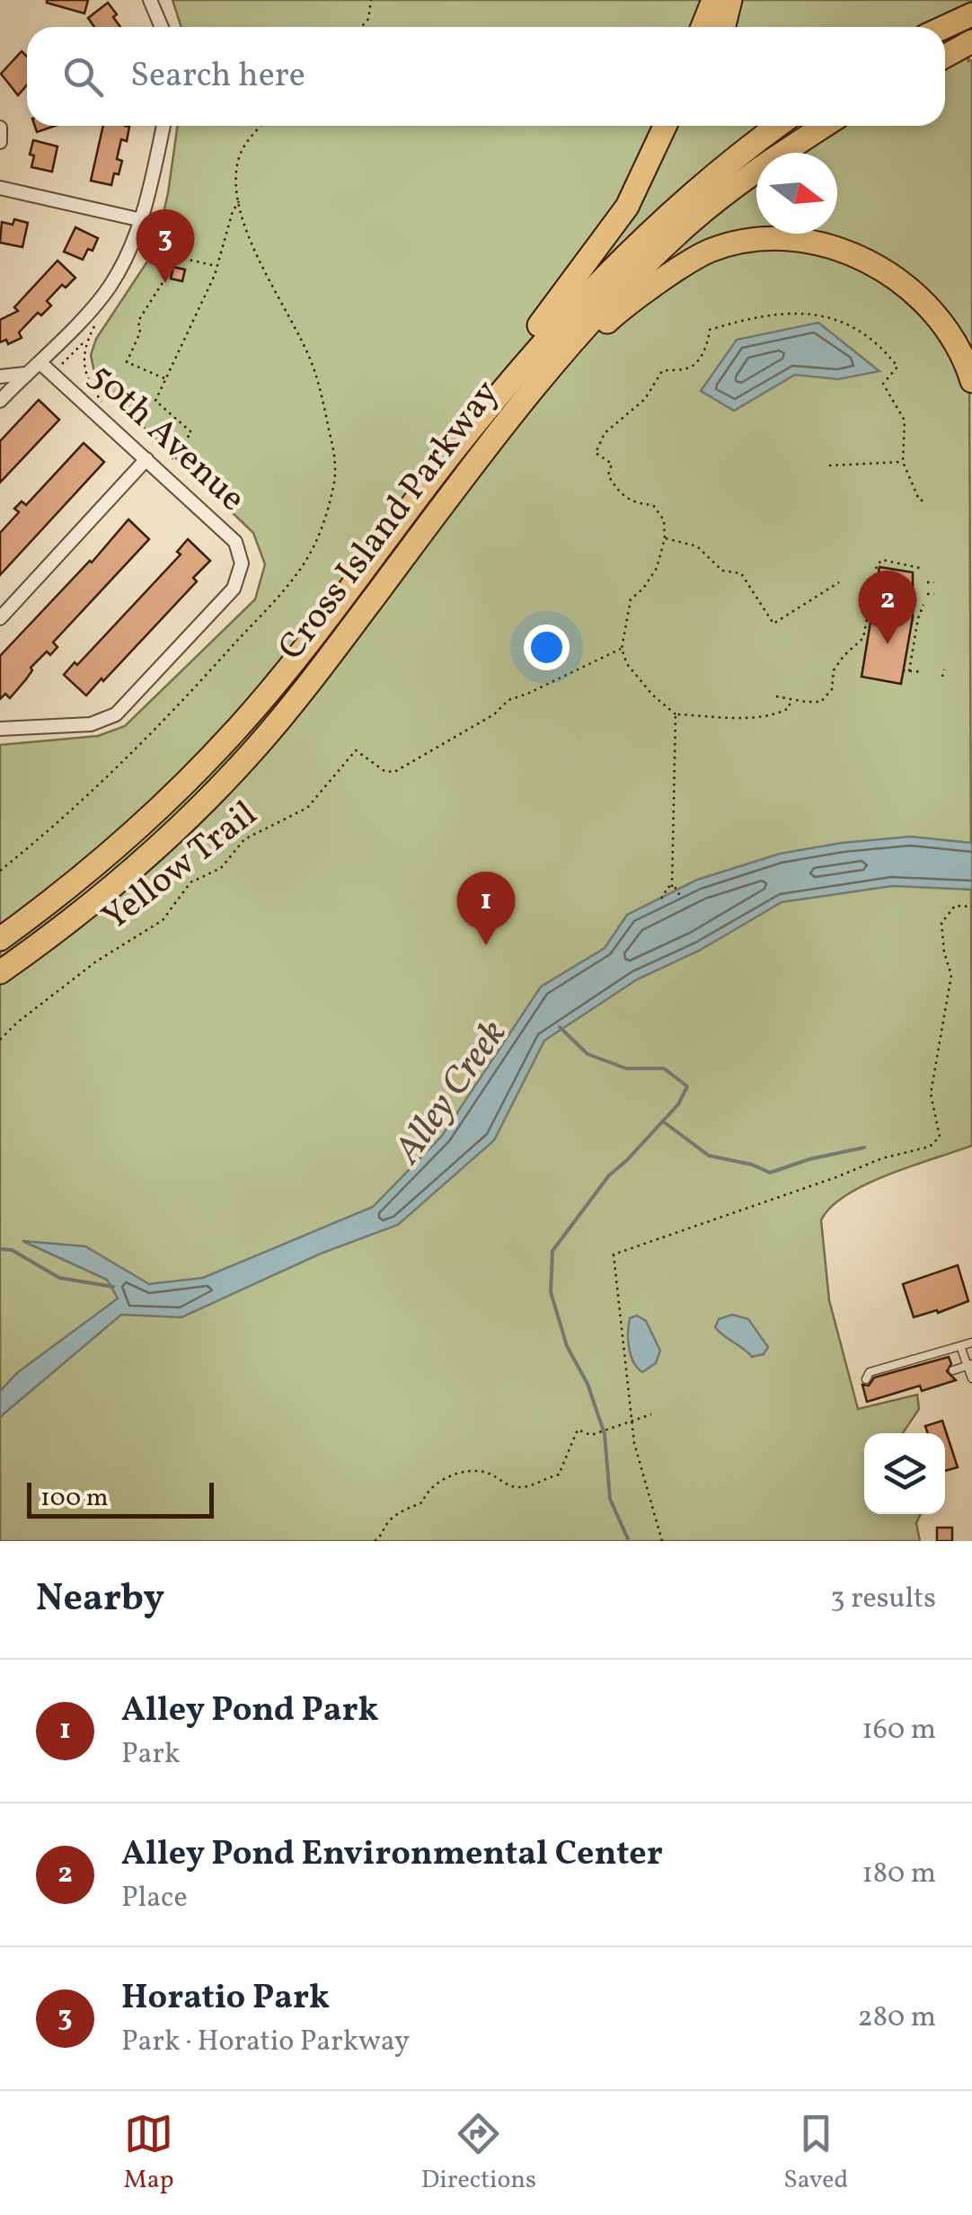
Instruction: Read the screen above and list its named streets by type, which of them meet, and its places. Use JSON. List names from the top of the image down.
{
  "streets": {
    "highway": ["Cross Island Parkway"],
    "street": ["50th Avenue"],
    "path": ["Yellow Trail"]
  },
  "water": ["Alley Creek"],
  "scale_bar": "100 m",
  "north": "right",
  "page": {
    "search": "Search here",
    "pins": ["3", "2", "1"],
    "scale": "100 m",
    "heading": ["Nearby", "3 results"],
    "list": [
      {
        "mark": "1",
        "name": "Alley Pond Park",
        "note": "Park",
        "value": "160 m"
      },
      {
        "mark": "2",
        "name": "Alley Pond Environmental Center",
        "note": "Place",
        "value": "180 m"
      },
      {
        "mark": "3",
        "name": "Horatio Park",
        "note": "Park · Horatio Parkway",
        "value": "280 m"
      }
    ],
    "nav": ["Map", "Directions", "Saved"]
  }
}
